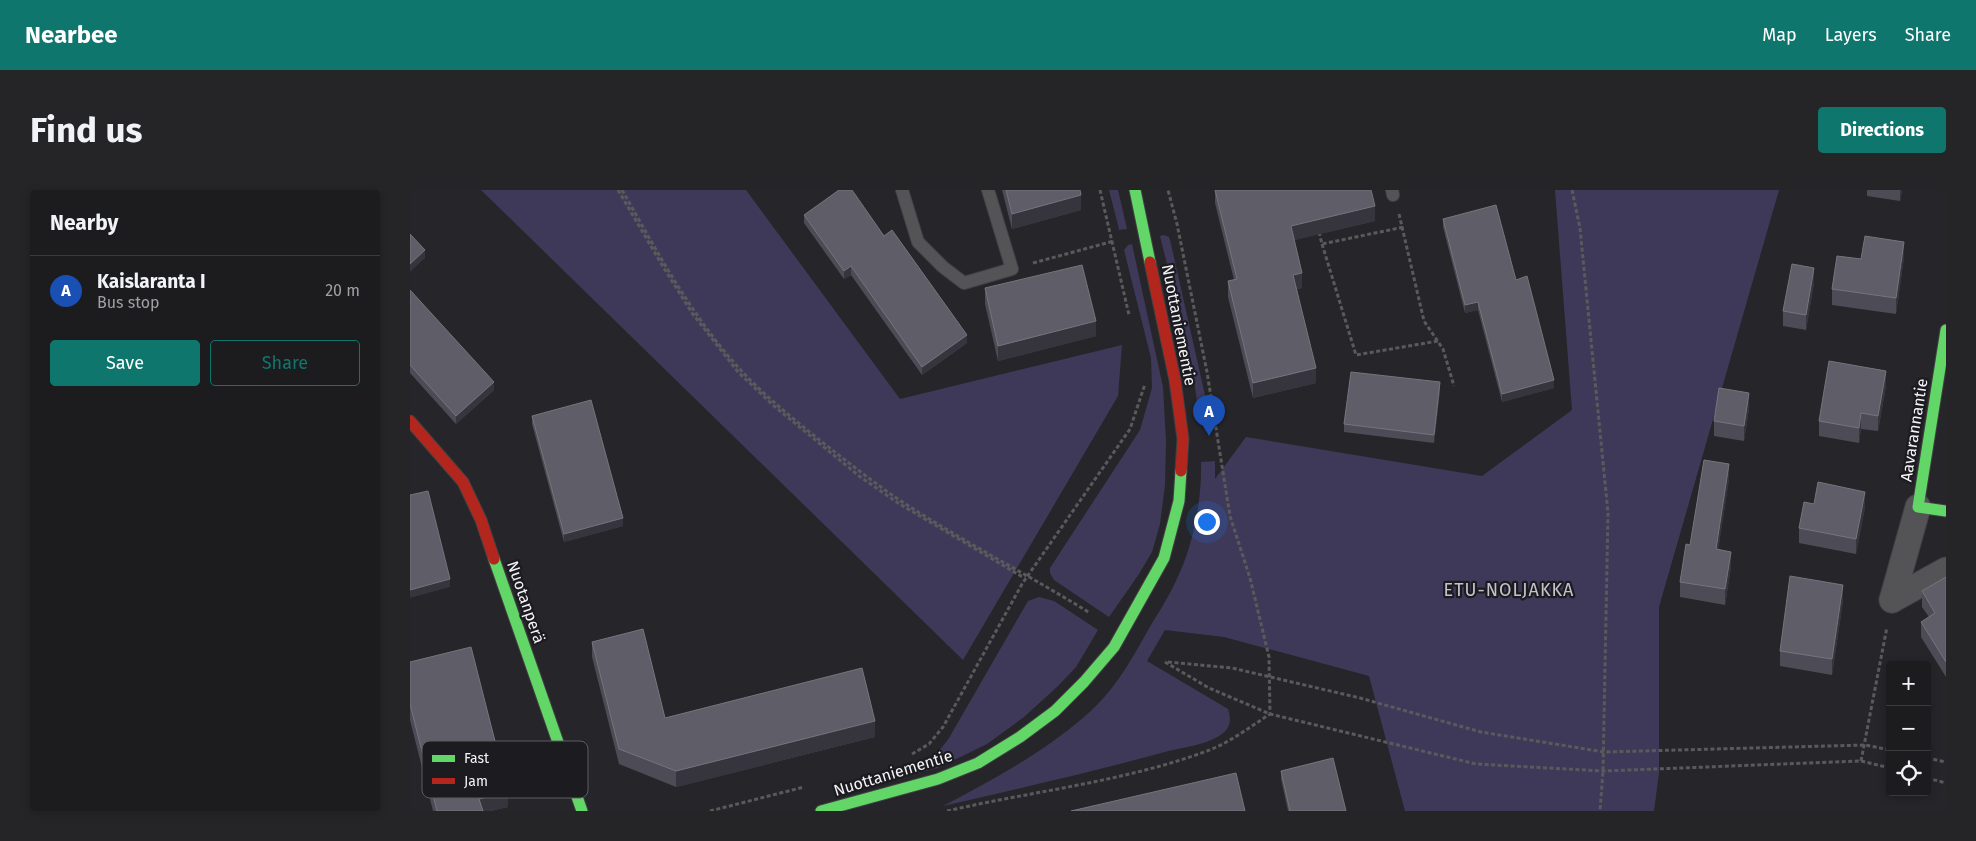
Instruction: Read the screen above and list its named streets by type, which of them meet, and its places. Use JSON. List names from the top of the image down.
{
  "streets": {
    "street": ["Nuottaniementie", "Aavarannantie", "Nuotanperä"]
  },
  "districts": ["ETU-NOLJAKKA"],
  "legend": ["Fast", "Jam"],
  "page": {
    "header": "Nearbee",
    "nav": ["Map", "Layers", "Share"],
    "buttons": [
      "Directions",
      ["Save", "Share"]
    ],
    "title": "Find us",
    "heading": "Nearby",
    "list": [
      {
        "mark": "A",
        "name": "Kaislaranta I",
        "note": "Bus stop",
        "value": "20 m"
      }
    ],
    "pins": "A",
    "map_buttons": ["+", "−"]
  }
}
